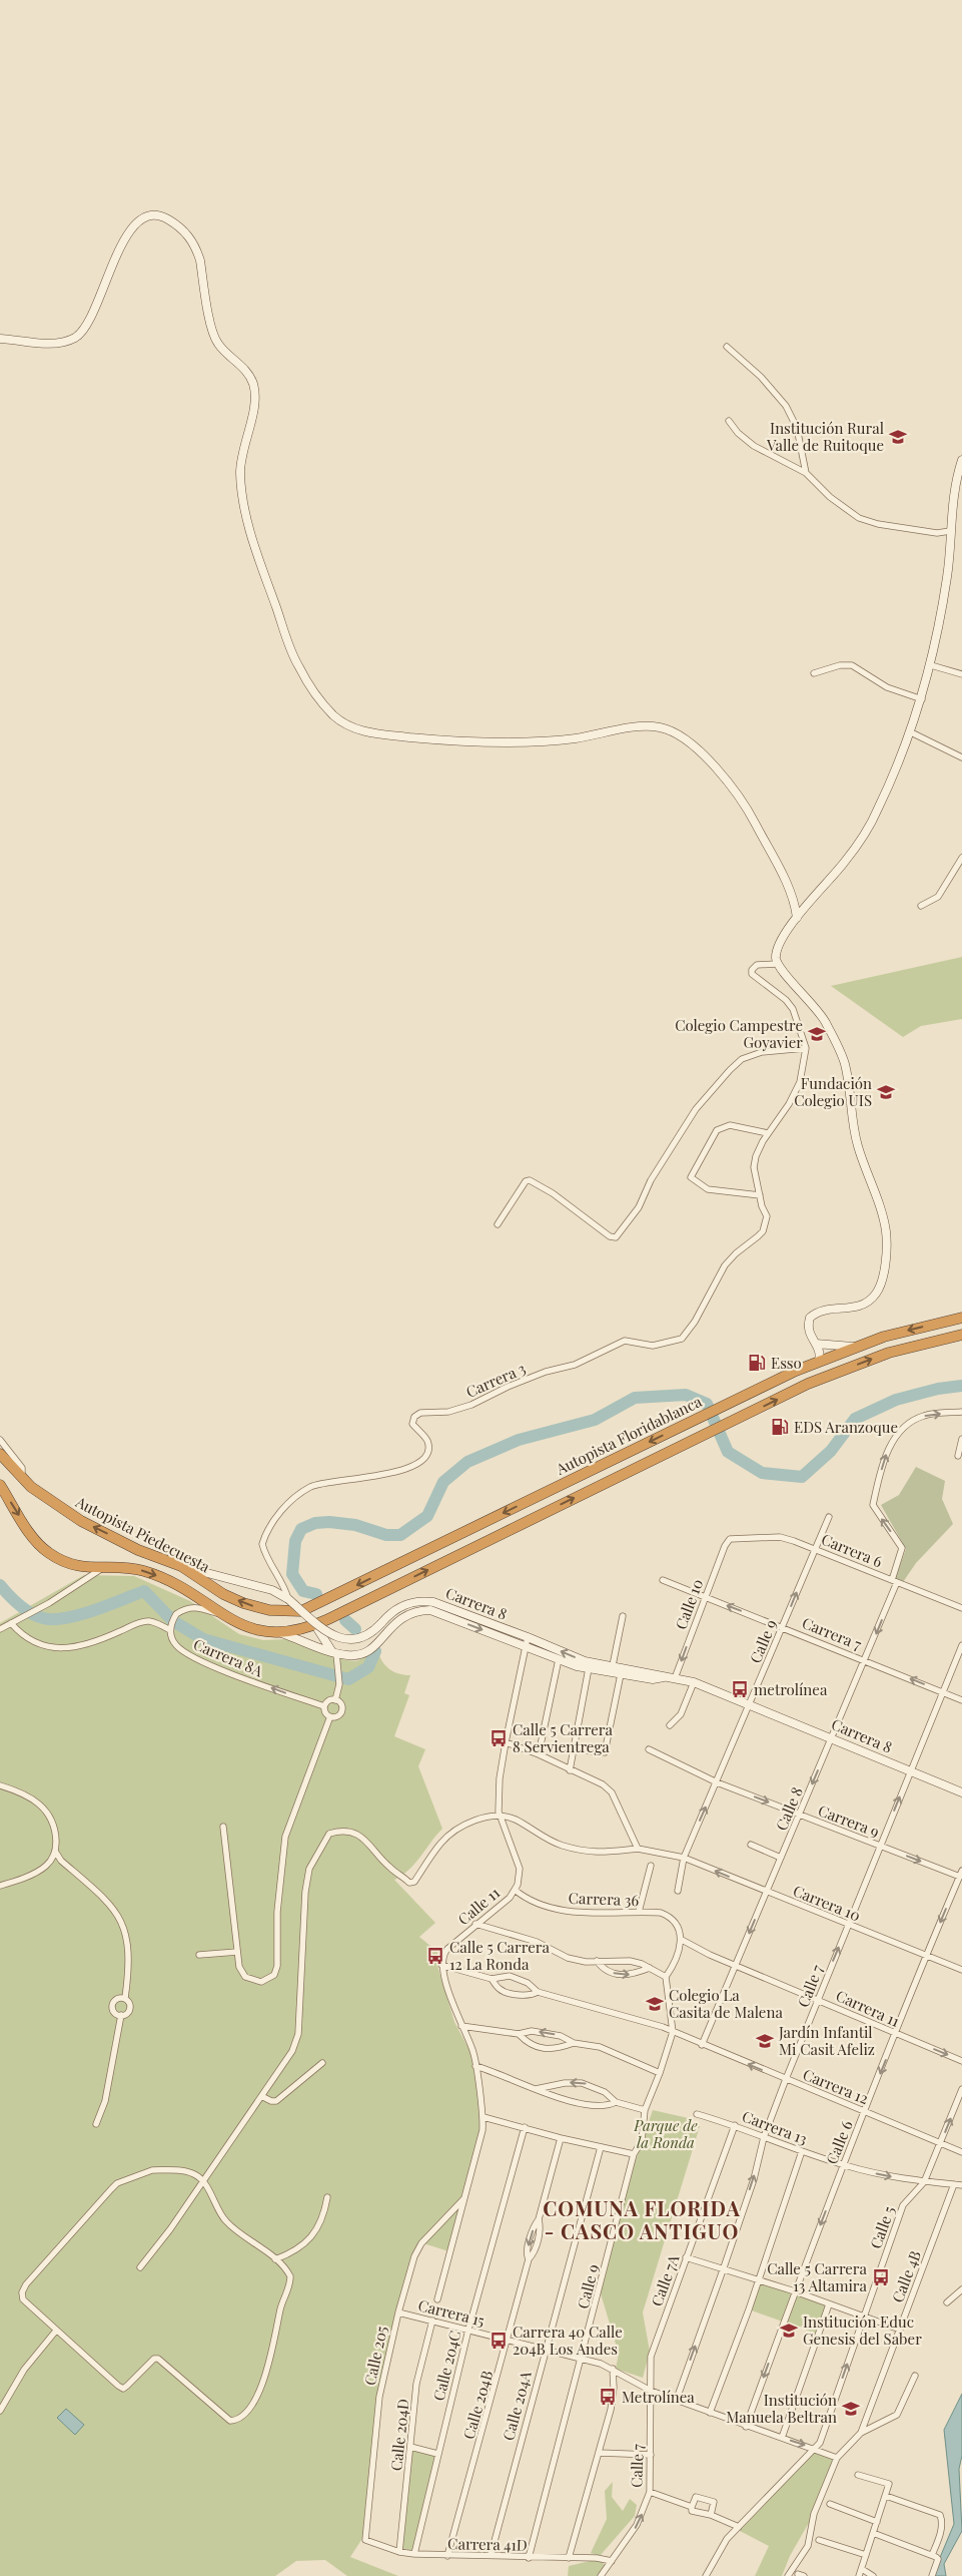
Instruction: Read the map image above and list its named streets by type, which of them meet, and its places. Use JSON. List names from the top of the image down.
{
  "streets": {
    "highway": ["Autopista Floridablanca", "Autopista Piedecuesta"],
    "street": [
      "Carrera 3",
      "Carrera 6",
      "Carrera 8",
      "Calle 10",
      "Carrera 7",
      "Calle 9",
      "Carrera 8A",
      "Calle 8",
      "Carrera 9",
      "Carrera 36",
      "Carrera 10",
      "Calle 11",
      "Calle 7",
      "Carrera 11",
      "Carrera 12",
      "Carrera 13",
      "Calle 6",
      "Calle 5",
      "Calle 4B",
      "Calle 7A",
      "Carrera 15",
      "Calle 205",
      "Calle 204C",
      "Calle 204B",
      "Calle 204A",
      "Calle 204D",
      "Carrera 41D"
    ]
  },
  "crossings": [
    ["Autopista Floridablanca", "Autopista Piedecuesta"],
    ["Autopista Piedecuesta", "Carrera 8"],
    ["Carrera 6", "Calle 10"],
    ["Carrera 6", "Calle 9"],
    ["Carrera 6", "Calle 8"],
    ["Carrera 8", "Calle 10"],
    ["Carrera 8", "Calle 9"],
    ["Carrera 8", "Calle 8"],
    ["Carrera 8", "Calle 11"],
    ["Carrera 8", "Calle 7"],
    ["Calle 10", "Carrera 7"],
    ["Carrera 7", "Calle 9"],
    ["Carrera 7", "Calle 8"],
    ["Carrera 7", "Calle 7"],
    ["Calle 9", "Carrera 9"],
    ["Calle 9", "Carrera 10"],
    ["Calle 9", "Carrera 12"],
    ["Calle 9", "Carrera 15"],
    ["Calle 9", "Carrera 41D"],
    ["Calle 8", "Carrera 9"],
    ["Calle 8", "Carrera 10"],
    ["Calle 8", "Carrera 11"],
    ["Calle 8", "Carrera 12"],
    ["Carrera 9", "Calle 7"],
    ["Carrera 9", "Calle 6"],
    ["Carrera 36", "Calle 11"],
    ["Carrera 36", "Carrera 11"],
    ["Carrera 10", "Calle 11"],
    ["Carrera 10", "Calle 7"],
    ["Carrera 10", "Calle 6"],
    ["Calle 7", "Carrera 11"],
    ["Calle 7", "Carrera 12"],
    ["Calle 7", "Carrera 13"],
    ["Calle 7", "Calle 7A"],
    ["Calle 7", "Carrera 15"],
    ["Calle 7", "Carrera 41D"],
    ["Carrera 11", "Calle 6"],
    ["Carrera 12", "Calle 6"],
    ["Carrera 12", "Calle 5"],
    ["Carrera 13", "Calle 6"],
    ["Carrera 13", "Calle 5"],
    ["Carrera 13", "Calle 4B"],
    ["Carrera 13", "Calle 7A"],
    ["Calle 6", "Carrera 15"],
    ["Calle 5", "Carrera 15"],
    ["Calle 7A", "Carrera 15"],
    ["Carrera 15", "Calle 205"],
    ["Carrera 15", "Calle 204C"],
    ["Carrera 15", "Calle 204B"],
    ["Carrera 15", "Calle 204A"],
    ["Carrera 15", "Calle 204D"],
    ["Calle 205", "Carrera 41D"],
    ["Calle 204C", "Carrera 41D"],
    ["Calle 204B", "Carrera 41D"],
    ["Calle 204A", "Carrera 41D"],
    ["Calle 204D", "Carrera 41D"]
  ],
  "one_way": [
    "Autopista Floridablanca",
    "Calle 10",
    "Carrera 7",
    "Carrera 8A",
    "Carrera 9",
    "Calle 7"
  ],
  "districts": ["COMUNA FLORIDA - CASCO ANTIGUO"],
  "parks": ["Parque de la Ronda"],
  "places": {
    "school or university": [
      "Institución Rural Valle de Ruitoque",
      "Colegio Campestre Goyavier",
      "Fundación Colegio UIS",
      "Colegio La Casita de Malena",
      "Jardín Infantil Mi Casit Afeliz",
      "Institución Educ Genesis del Saber",
      "Institución Manuela Beltran"
    ],
    "fuel station": ["Esso", "EDS Aranzoque"],
    "bus stop": [
      "metrolínea",
      "Calle 5 Carrera 8 Servientrega",
      "Calle 5 Carrera 12 La Ronda",
      "Calle 5 Carrera 13 Altamira",
      "Carrera 40 Calle 204B Los Andes",
      "Metrolínea"
    ]
  }
}
